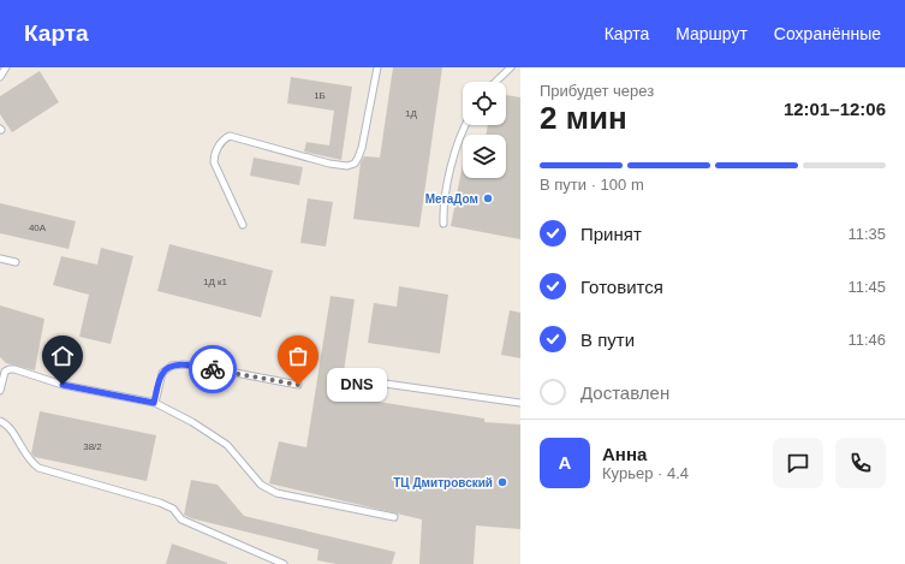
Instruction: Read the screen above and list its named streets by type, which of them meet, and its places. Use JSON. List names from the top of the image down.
{
  "places": ["МегаДом", "DNS", "ТЦ Дмитровский"],
  "house_numbers": [
    "1Б",
    "1Д",
    "40А",
    "1Д к1",
    "38/2"
  ],
  "page": {
    "header": "Карта",
    "nav": ["Карта", "Маршрут", "Сохранённые"],
    "heading": ["2 мин", "Прибудет через", "12:01–12:06"],
    "panel": ["Анна", "Курьер · 4.4"],
    "bar": "В пути · 100 m",
    "list": [
      ["Принят", "11:35"],
      ["Готовится", "11:45"],
      ["В пути", "11:46"],
      "Доставлен"
    ],
    "bubble": "DNS",
    "round": "А"
  }
}
